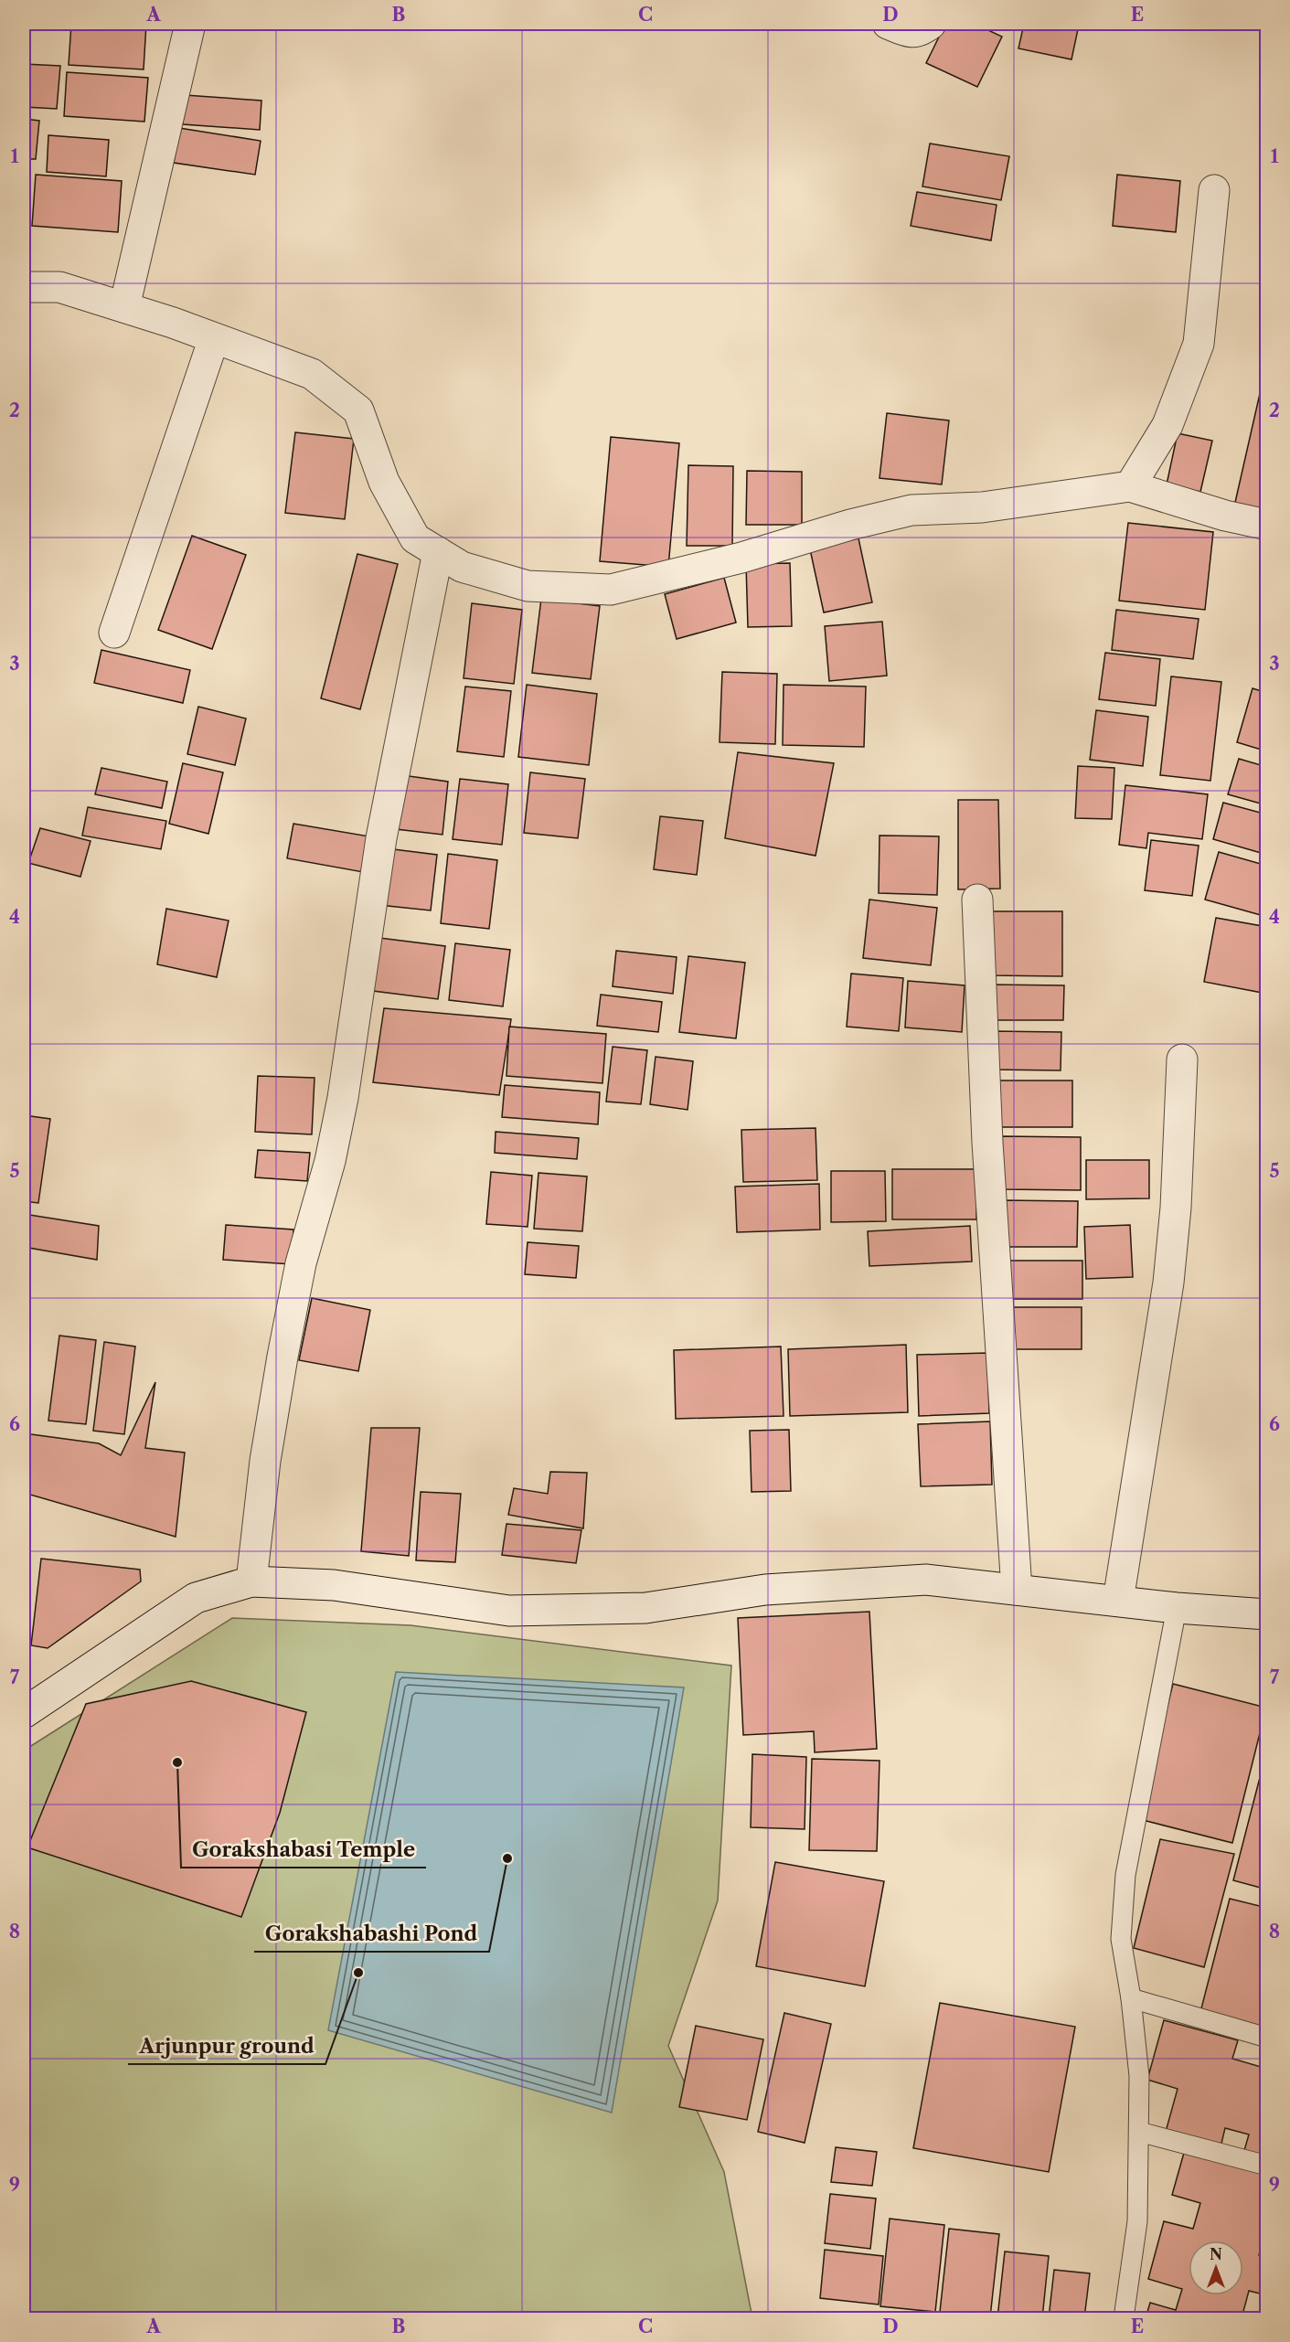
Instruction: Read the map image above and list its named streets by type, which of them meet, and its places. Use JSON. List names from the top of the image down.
{
  "places": ["Gorakshabasi Temple", "Gorakshabashi Pond", "Arjunpur ground"],
  "north": "top",
  "grid": {
    "columns": [
      "A",
      "B",
      "C",
      "D",
      "E"
    ],
    "rows": [
      "1",
      "2",
      "3",
      "4",
      "5",
      "6",
      "7",
      "8",
      "9"
    ]
  }
}
